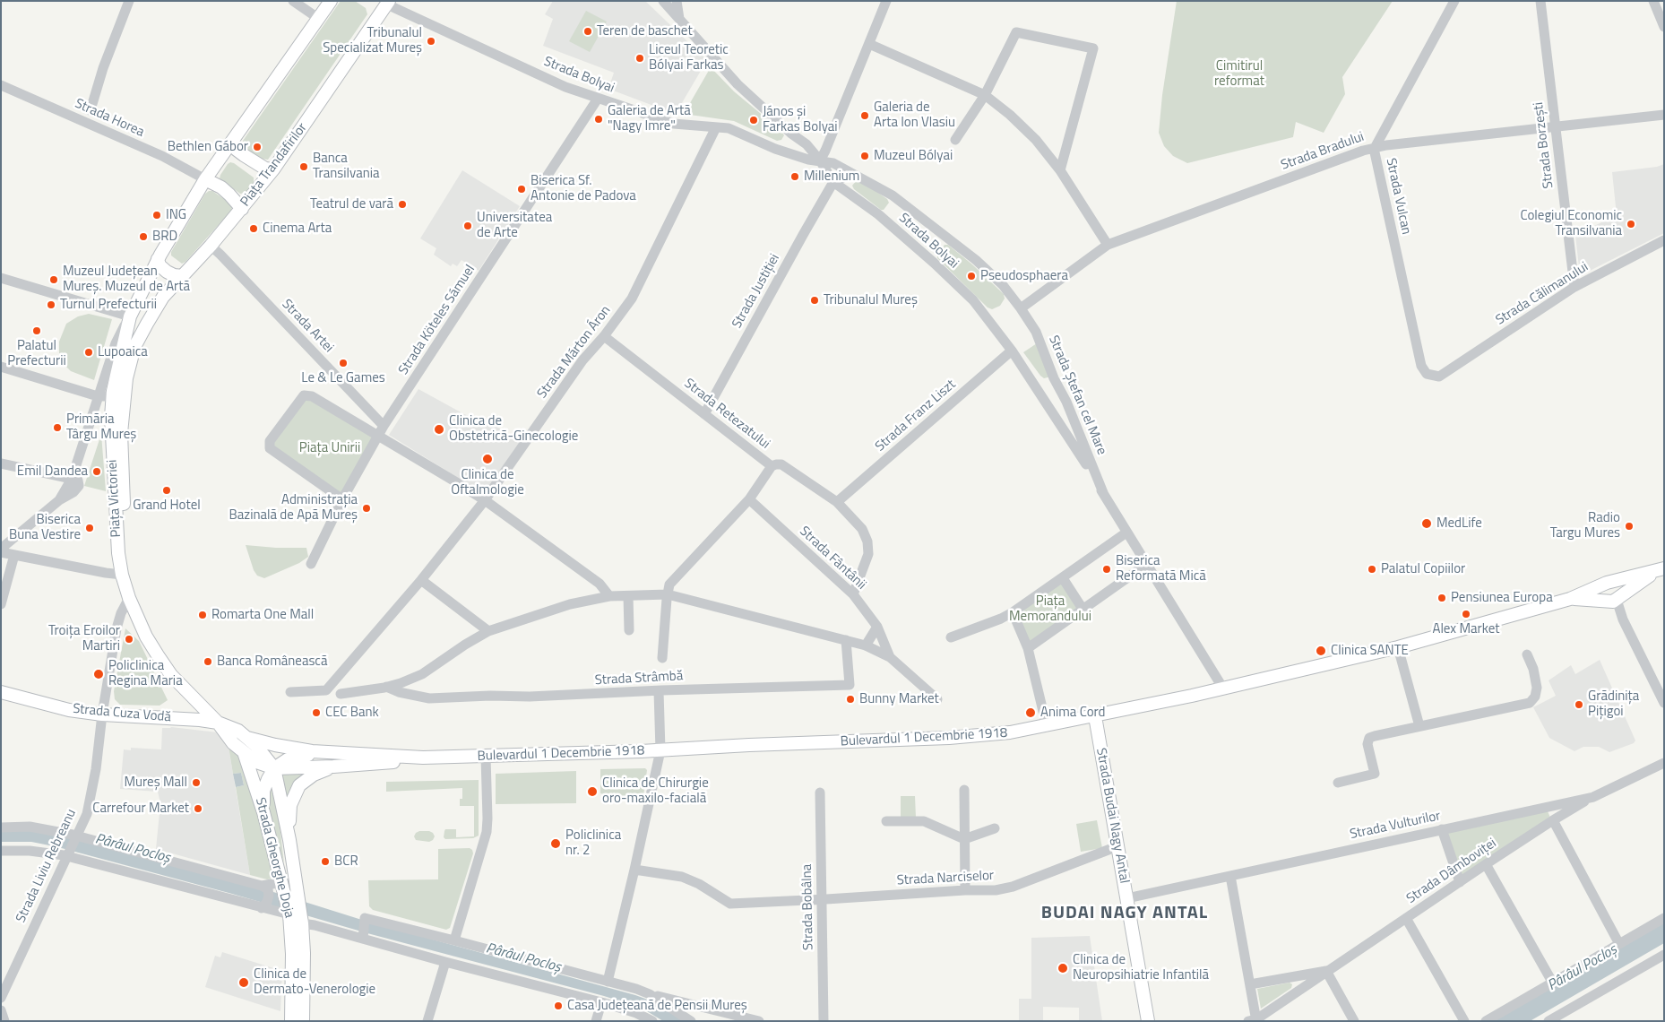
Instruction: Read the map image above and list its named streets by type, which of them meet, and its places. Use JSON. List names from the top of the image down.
{
  "streets": {
    "main road": [
      "Piața Trandafirilor",
      "Piața Victoriei",
      "Strada Cuza Vodă",
      "Bulevardul 1 Decembrie 1918",
      "Strada Budai Nagy Antal",
      "Strada Gheorghe Doja"
    ],
    "street": [
      "Strada Bolyai",
      "Strada Horea",
      "Strada Borzești",
      "Strada Bradului",
      "Strada Vulcan",
      "Strada Justiției",
      "Strada Călimanului",
      "Strada Köteles Sámuel",
      "Strada Artei",
      "Strada Márton Áron",
      "Strada Ștefan cel Mare",
      "Strada Retezatului",
      "Strada Franz Liszt",
      "Strada Fântânii",
      "Strada Strâmbă",
      "Strada Vulturilor",
      "Strada Liviu Rebreanu",
      "Strada Dâmboviței",
      "Strada Narciselor",
      "Strada Bobâlna"
    ]
  },
  "crossings": [
    ["Strada Bolyai", "Strada Bradului"],
    ["Strada Bolyai", "Piața Trandafirilor"],
    ["Strada Bolyai", "Strada Justiției"],
    ["Strada Bolyai", "Strada Köteles Sámuel"],
    ["Strada Bolyai", "Strada Márton Áron"],
    ["Strada Bolyai", "Strada Ștefan cel Mare"],
    ["Strada Bolyai", "Strada Franz Liszt"],
    ["Strada Borzești", "Strada Bradului"],
    ["Strada Borzești", "Strada Călimanului"],
    ["Strada Bradului", "Strada Vulcan"],
    ["Strada Bradului", "Strada Ștefan cel Mare"],
    ["Piața Trandafirilor", "Strada Artei"],
    ["Piața Trandafirilor", "Piața Victoriei"],
    ["Strada Vulcan", "Strada Călimanului"],
    ["Strada Justiției", "Strada Retezatului"],
    ["Strada Köteles Sámuel", "Strada Artei"],
    ["Strada Márton Áron", "Strada Retezatului"],
    ["Strada Ștefan cel Mare", "Strada Franz Liszt"],
    ["Strada Ștefan cel Mare", "Bulevardul 1 Decembrie 1918"],
    ["Strada Retezatului", "Strada Franz Liszt"],
    ["Strada Retezatului", "Strada Fântânii"],
    ["Piața Victoriei", "Strada Cuza Vodă"],
    ["Piața Victoriei", "Bulevardul 1 Decembrie 1918"],
    ["Piața Victoriei", "Strada Gheorghe Doja"],
    ["Piața Victoriei", "Strada Liviu Rebreanu"],
    ["Strada Fântânii", "Strada Strâmbă"],
    ["Strada Cuza Vodă", "Strada Liviu Rebreanu"],
    ["Bulevardul 1 Decembrie 1918", "Strada Budai Nagy Antal"],
    ["Bulevardul 1 Decembrie 1918", "Strada Gheorghe Doja"],
    ["Strada Budai Nagy Antal", "Strada Vulturilor"],
    ["Strada Budai Nagy Antal", "Strada Narciselor"],
    ["Strada Vulturilor", "Strada Dâmboviței"],
    ["Strada Narciselor", "Strada Bobâlna"]
  ],
  "districts": ["BUDAI NAGY ANTAL"],
  "water": ["Pârâul Pocloș"],
  "parks": ["Cimitirul reformat", "Piața Unirii", "Piața Memorandului"],
  "places": [
    "Teren de baschet",
    "Tribunalul Specializat Mureș",
    "Liceul Teoretic Bólyai Farkas",
    "Galeria de Arta Ion Vlasiu",
    "Galeria de Artă \"Nagy Imre\"",
    "János și Farkas Bolyai",
    "Bethlen Gábor",
    "Muzeul Bólyai",
    "Banca Transilvania",
    "Millenium",
    "Biserica Sf. Antonie de Padova",
    "Teatrul de vară",
    "ING",
    "Colegiul Economic Transilvania",
    "Universitatea de Arte",
    "Cinema Arta",
    "BRD",
    "Pseudosphaera",
    "Muzeul Județean Mureș. Muzeul de Artă",
    "Tribunalul Mureș",
    "Turnul Prefecturii",
    "Palatul Prefecturii",
    "Lupoaica",
    "Le & Le Games",
    "Primăria Târgu Mureș",
    "Clinica de Obstetrică-Ginecologie",
    "Clinica de Oftalmologie",
    "Emil Dandea",
    "Grand Hotel",
    "Administrația Bazinală de Apă Mureş",
    "MedLife",
    "Radio Targu Mures",
    "Biserica Buna Vestire",
    "Biserica Reformată Mică",
    "Palatul Copiilor",
    "Pensiunea Europa",
    "Alex Market",
    "Romarta One Mall",
    "Troița Eroilor Martiri",
    "Clinica SANTE",
    "Banca Românească",
    "Policlinica Regina Maria",
    "Bunny Market",
    "Grădinița Pițigoi",
    "CEC Bank",
    "Anima Cord",
    "Mureș Mall",
    "Clinica de Chirurgie oro-maxilo-facială",
    "Carrefour Market",
    "Policlinica nr. 2",
    "BCR",
    "Clinica de Neuropsihiatrie Infantilă",
    "Clinica de Dermato-Venerologie",
    "Casa Județeană de Pensii Mureș"
  ]
}
